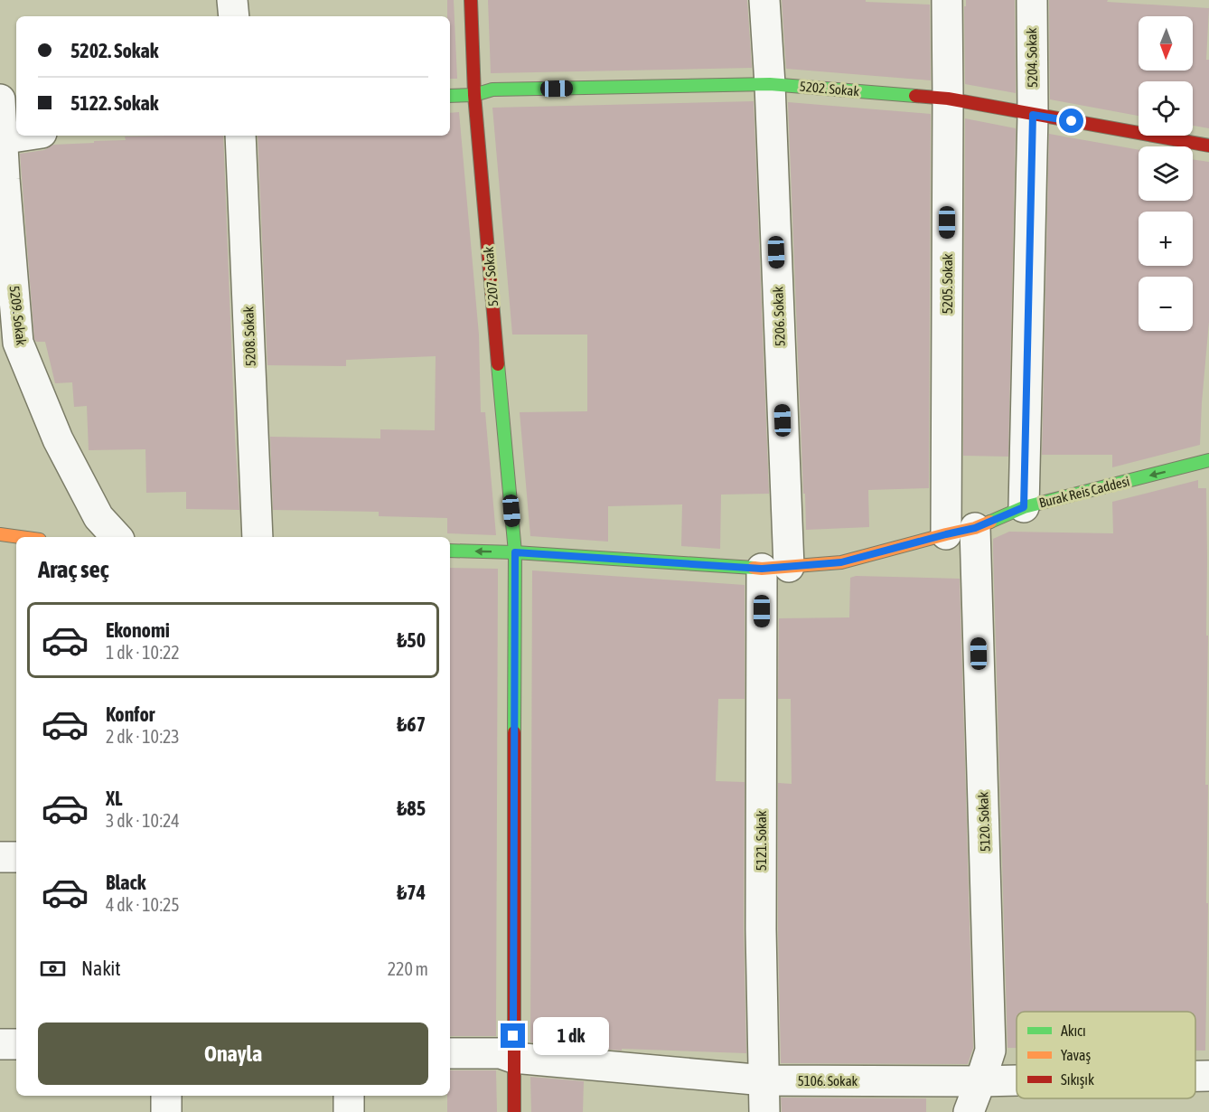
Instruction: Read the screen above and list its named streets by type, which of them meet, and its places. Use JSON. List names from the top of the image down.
{
  "streets": {
    "street": [
      "5204. Sokak",
      "5202. Sokak",
      "5207. Sokak",
      "5205. Sokak",
      "5209. Sokak",
      "5206. Sokak",
      "5208. Sokak",
      "Burak Reis Caddesi",
      "5120. Sokak",
      "5121. Sokak",
      "5106. Sokak"
    ]
  },
  "crossings": [
    ["5204. Sokak", "5202. Sokak"],
    ["5204. Sokak", "Burak Reis Caddesi"],
    ["5202. Sokak", "5207. Sokak"],
    ["5202. Sokak", "5205. Sokak"],
    ["5202. Sokak", "5206. Sokak"],
    ["5207. Sokak", "Burak Reis Caddesi"],
    ["5207. Sokak", "5106. Sokak"],
    ["5205. Sokak", "Burak Reis Caddesi"],
    ["5206. Sokak", "Burak Reis Caddesi"],
    ["5206. Sokak", "5121. Sokak"],
    ["Burak Reis Caddesi", "5120. Sokak"],
    ["Burak Reis Caddesi", "5121. Sokak"],
    ["5120. Sokak", "5106. Sokak"],
    ["5121. Sokak", "5106. Sokak"]
  ],
  "legend": ["Akıcı", "Yavaş", "Sıkışık"],
  "north": "bottom",
  "page": {
    "map_buttons": ["+", "−"],
    "banner": ["5202. Sokak", "5122. Sokak"],
    "heading": "Araç seç",
    "list": [
      {
        "name": "Ekonomi",
        "note": "1 dk · 10:22",
        "value": "₺50"
      },
      {
        "name": "Konfor",
        "note": "2 dk · 10:23",
        "value": "₺67"
      },
      {
        "name": "XL",
        "note": "3 dk · 10:24",
        "value": "₺85"
      },
      {
        "name": "Black",
        "note": "4 dk · 10:25",
        "value": "₺74"
      }
    ],
    "pay": ["Nakit", "220 m"],
    "buttons": "Onayla",
    "bubble": "1 dk"
  }
}
